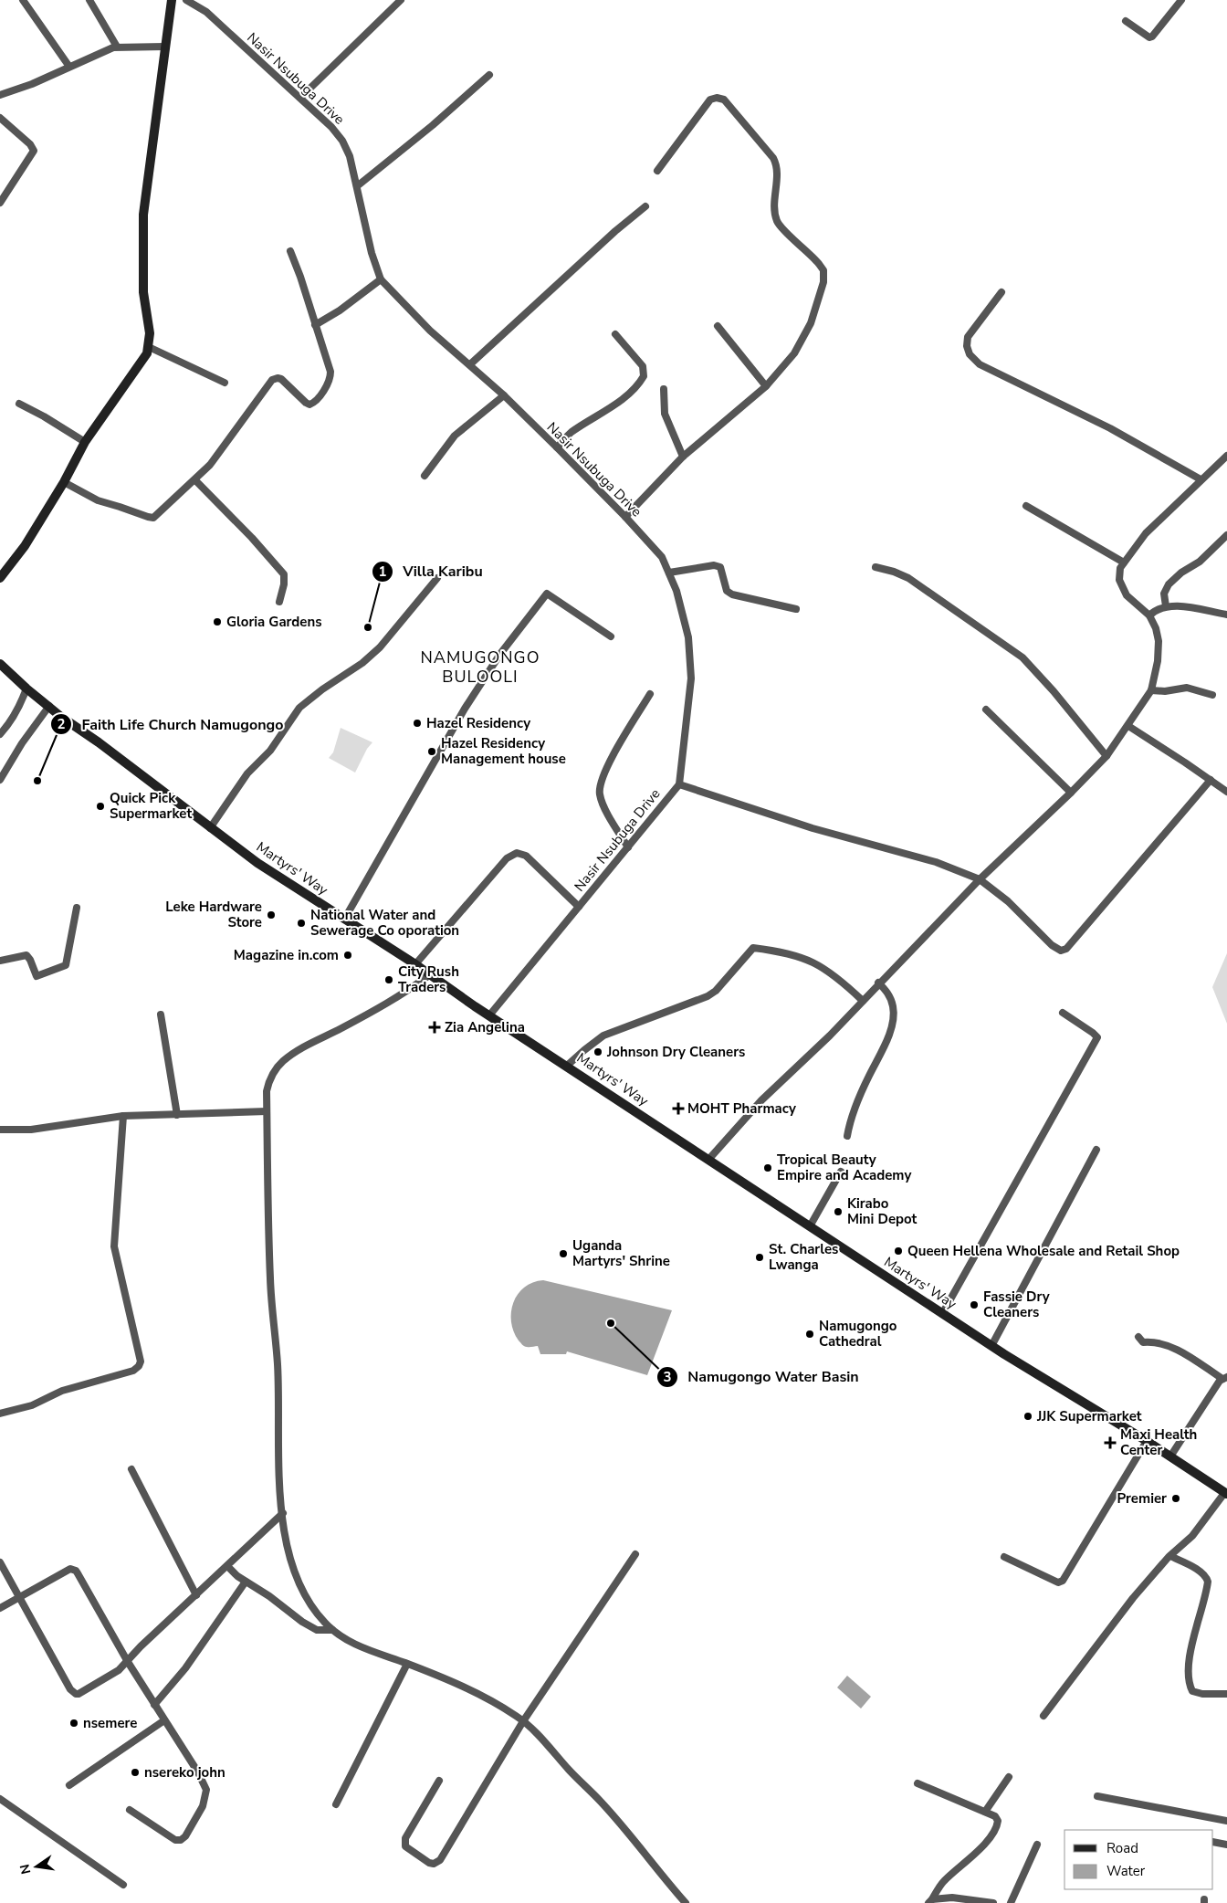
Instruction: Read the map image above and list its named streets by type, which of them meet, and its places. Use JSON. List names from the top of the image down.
{
  "streets": {
    "main road": ["Martyrs' Way"],
    "street": ["Nasir Nsubuga Drive"]
  },
  "crossings": [
    ["Nasir Nsubuga Drive", "Martyrs' Way"]
  ],
  "districts": ["NAMUGONGO BULOOLI"],
  "places": {
    "other": [
      "Gloria Gardens",
      "Villa Karibu",
      "Hazel Residency",
      "Hazel Residency Management house",
      "Faith Life Church Namugongo",
      "Quick Pick Supermarket",
      "Leke Hardware Store",
      "National Water and Sewerage Co oporation",
      "Magazine in.com",
      "City Rush Traders",
      "Johnson Dry Cleaners",
      "Tropical Beauty Empire and Academy",
      "Kirabo Mini Depot",
      "Queen Hellena Wholesale and Retail Shop",
      "Uganda Martyrs' Shrine",
      "St. Charles Lwanga",
      "Fassie Dry Cleaners",
      "Namugongo Water Basin",
      "Namugongo Cathedral",
      "JJK Supermarket",
      "Premier",
      "nsemere",
      "nsereko john"
    ],
    "health": ["Zia Angelina", "MOHT Pharmacy", "Maxi Health Center"]
  },
  "legend": ["Road", "Water"],
  "north": "left"
}
